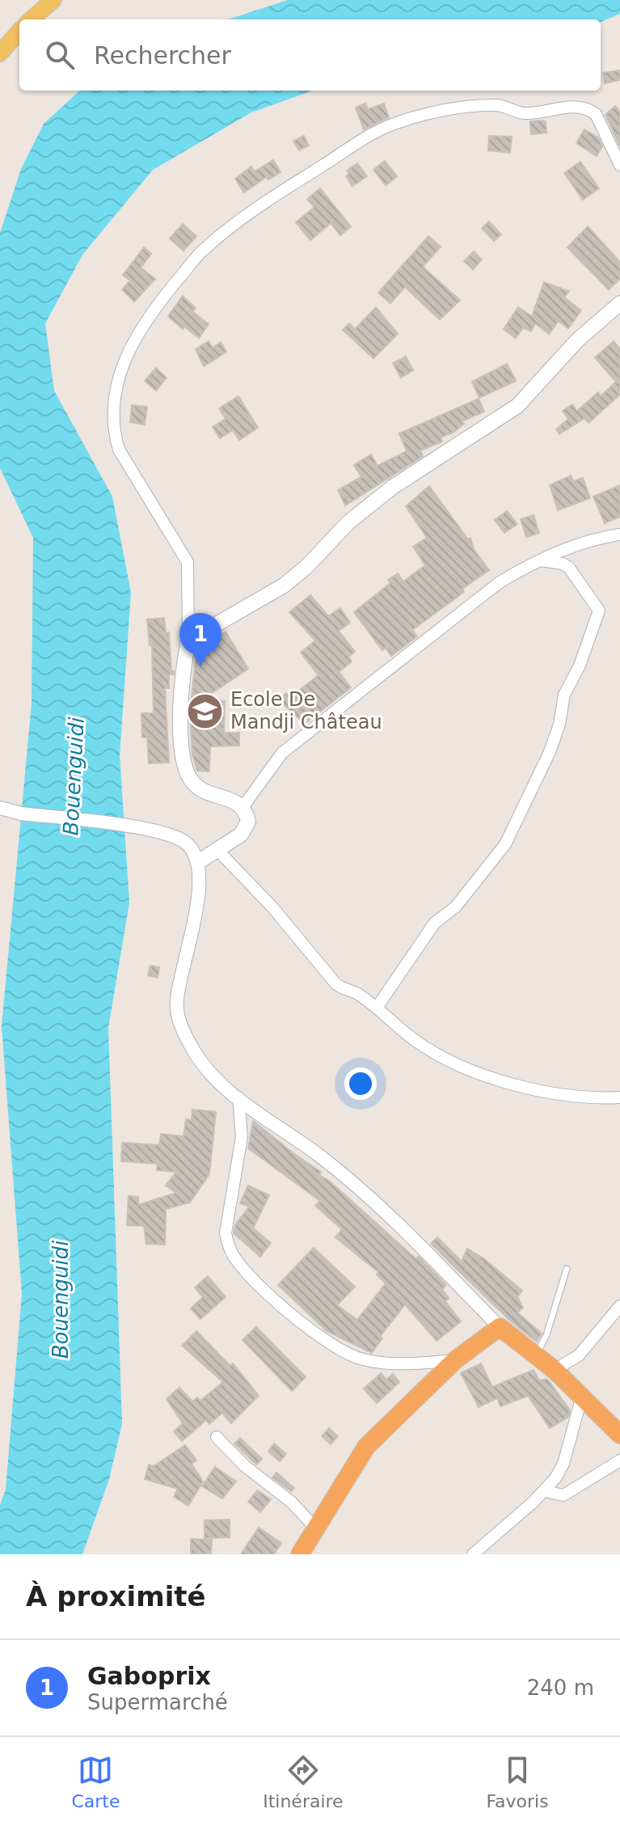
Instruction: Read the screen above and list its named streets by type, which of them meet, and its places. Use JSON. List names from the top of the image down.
{
  "water": ["Bouenguidi"],
  "places": {
    "school or university": ["Ecole De Mandji Château"]
  },
  "page": {
    "search": "Rechercher",
    "pins": "1",
    "heading": "À proximité",
    "list": [
      {
        "mark": "1",
        "name": "Gaboprix",
        "note": "Supermarché",
        "value": "240 m"
      }
    ],
    "nav": ["Carte", "Itinéraire", "Favoris"]
  }
}
